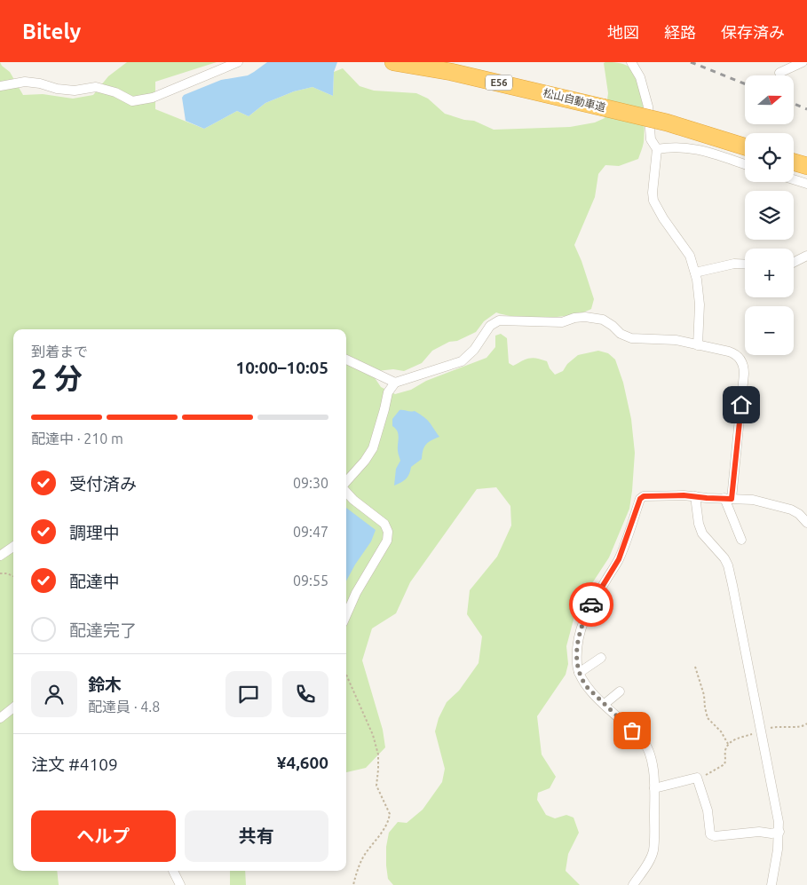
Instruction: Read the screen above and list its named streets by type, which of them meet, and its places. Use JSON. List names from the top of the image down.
{
  "streets": {
    "highway": ["E56", "松山自動車道"]
  },
  "north": "right",
  "page": {
    "header": "Bitely",
    "nav": ["地図", "経路", "保存済み"],
    "map_buttons": ["+", "−"],
    "heading": ["2 分", "到着まで", "10:00–10:05"],
    "panel": [
      "鈴木",
      "配達員 · 4.8",
      "注文 #4109",
      "¥4,600"
    ],
    "bar": "配達中 · 210 m",
    "list": [
      ["受付済み", "09:30"],
      ["調理中", "09:47"],
      ["配達中", "09:55"],
      "配達完了"
    ],
    "buttons": ["ヘルプ", "共有"]
  }
}
